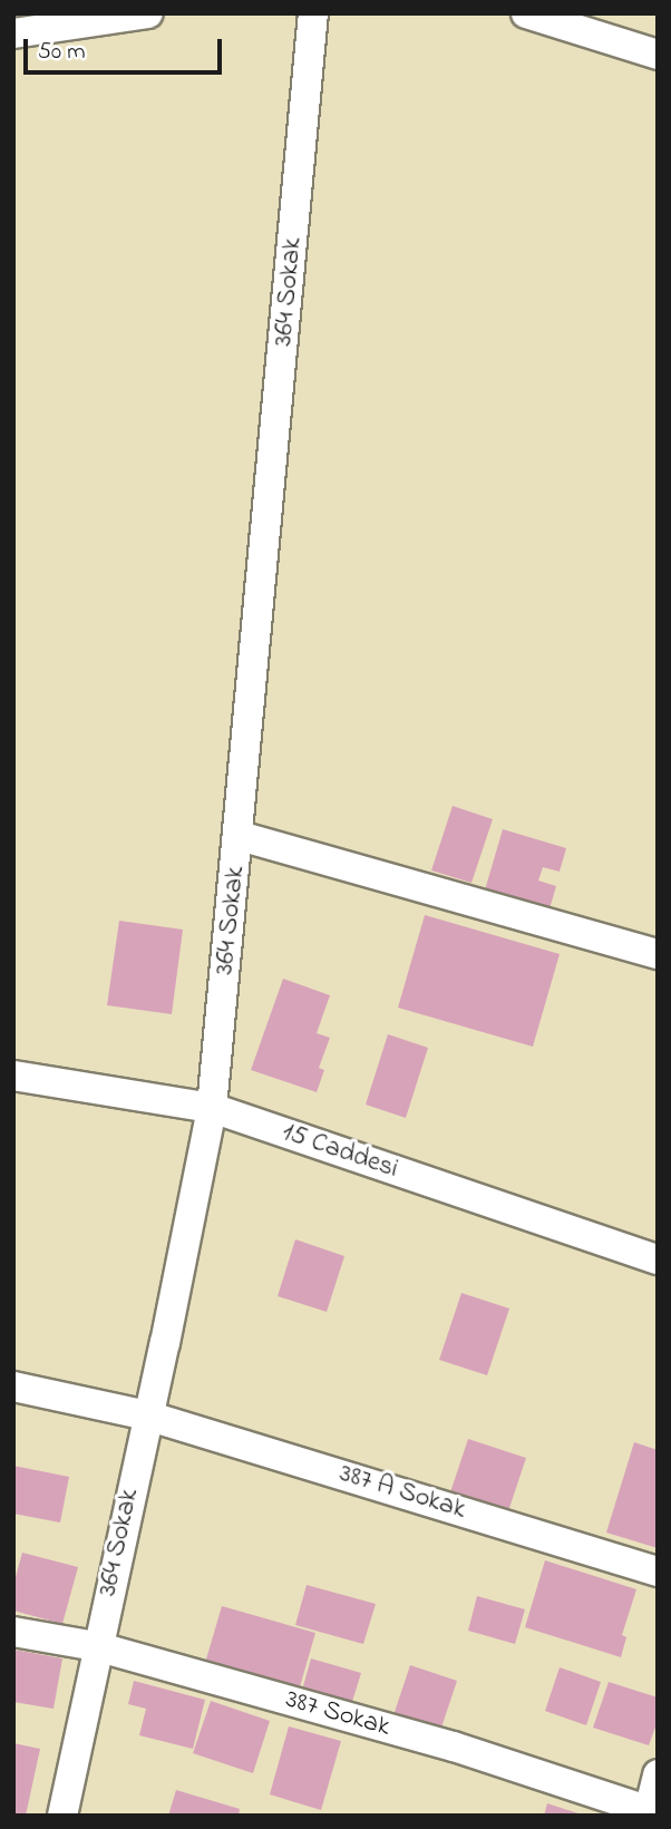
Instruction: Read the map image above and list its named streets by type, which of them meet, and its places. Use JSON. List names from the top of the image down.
{
  "streets": {
    "street": [
      "364 Sokak",
      "15 Caddesi",
      "387 A Sokak",
      "387 Sokak"
    ]
  },
  "crossings": [
    ["364 Sokak", "15 Caddesi"],
    ["364 Sokak", "387 A Sokak"],
    ["364 Sokak", "387 Sokak"]
  ],
  "scale_bar": "50 m"
}
